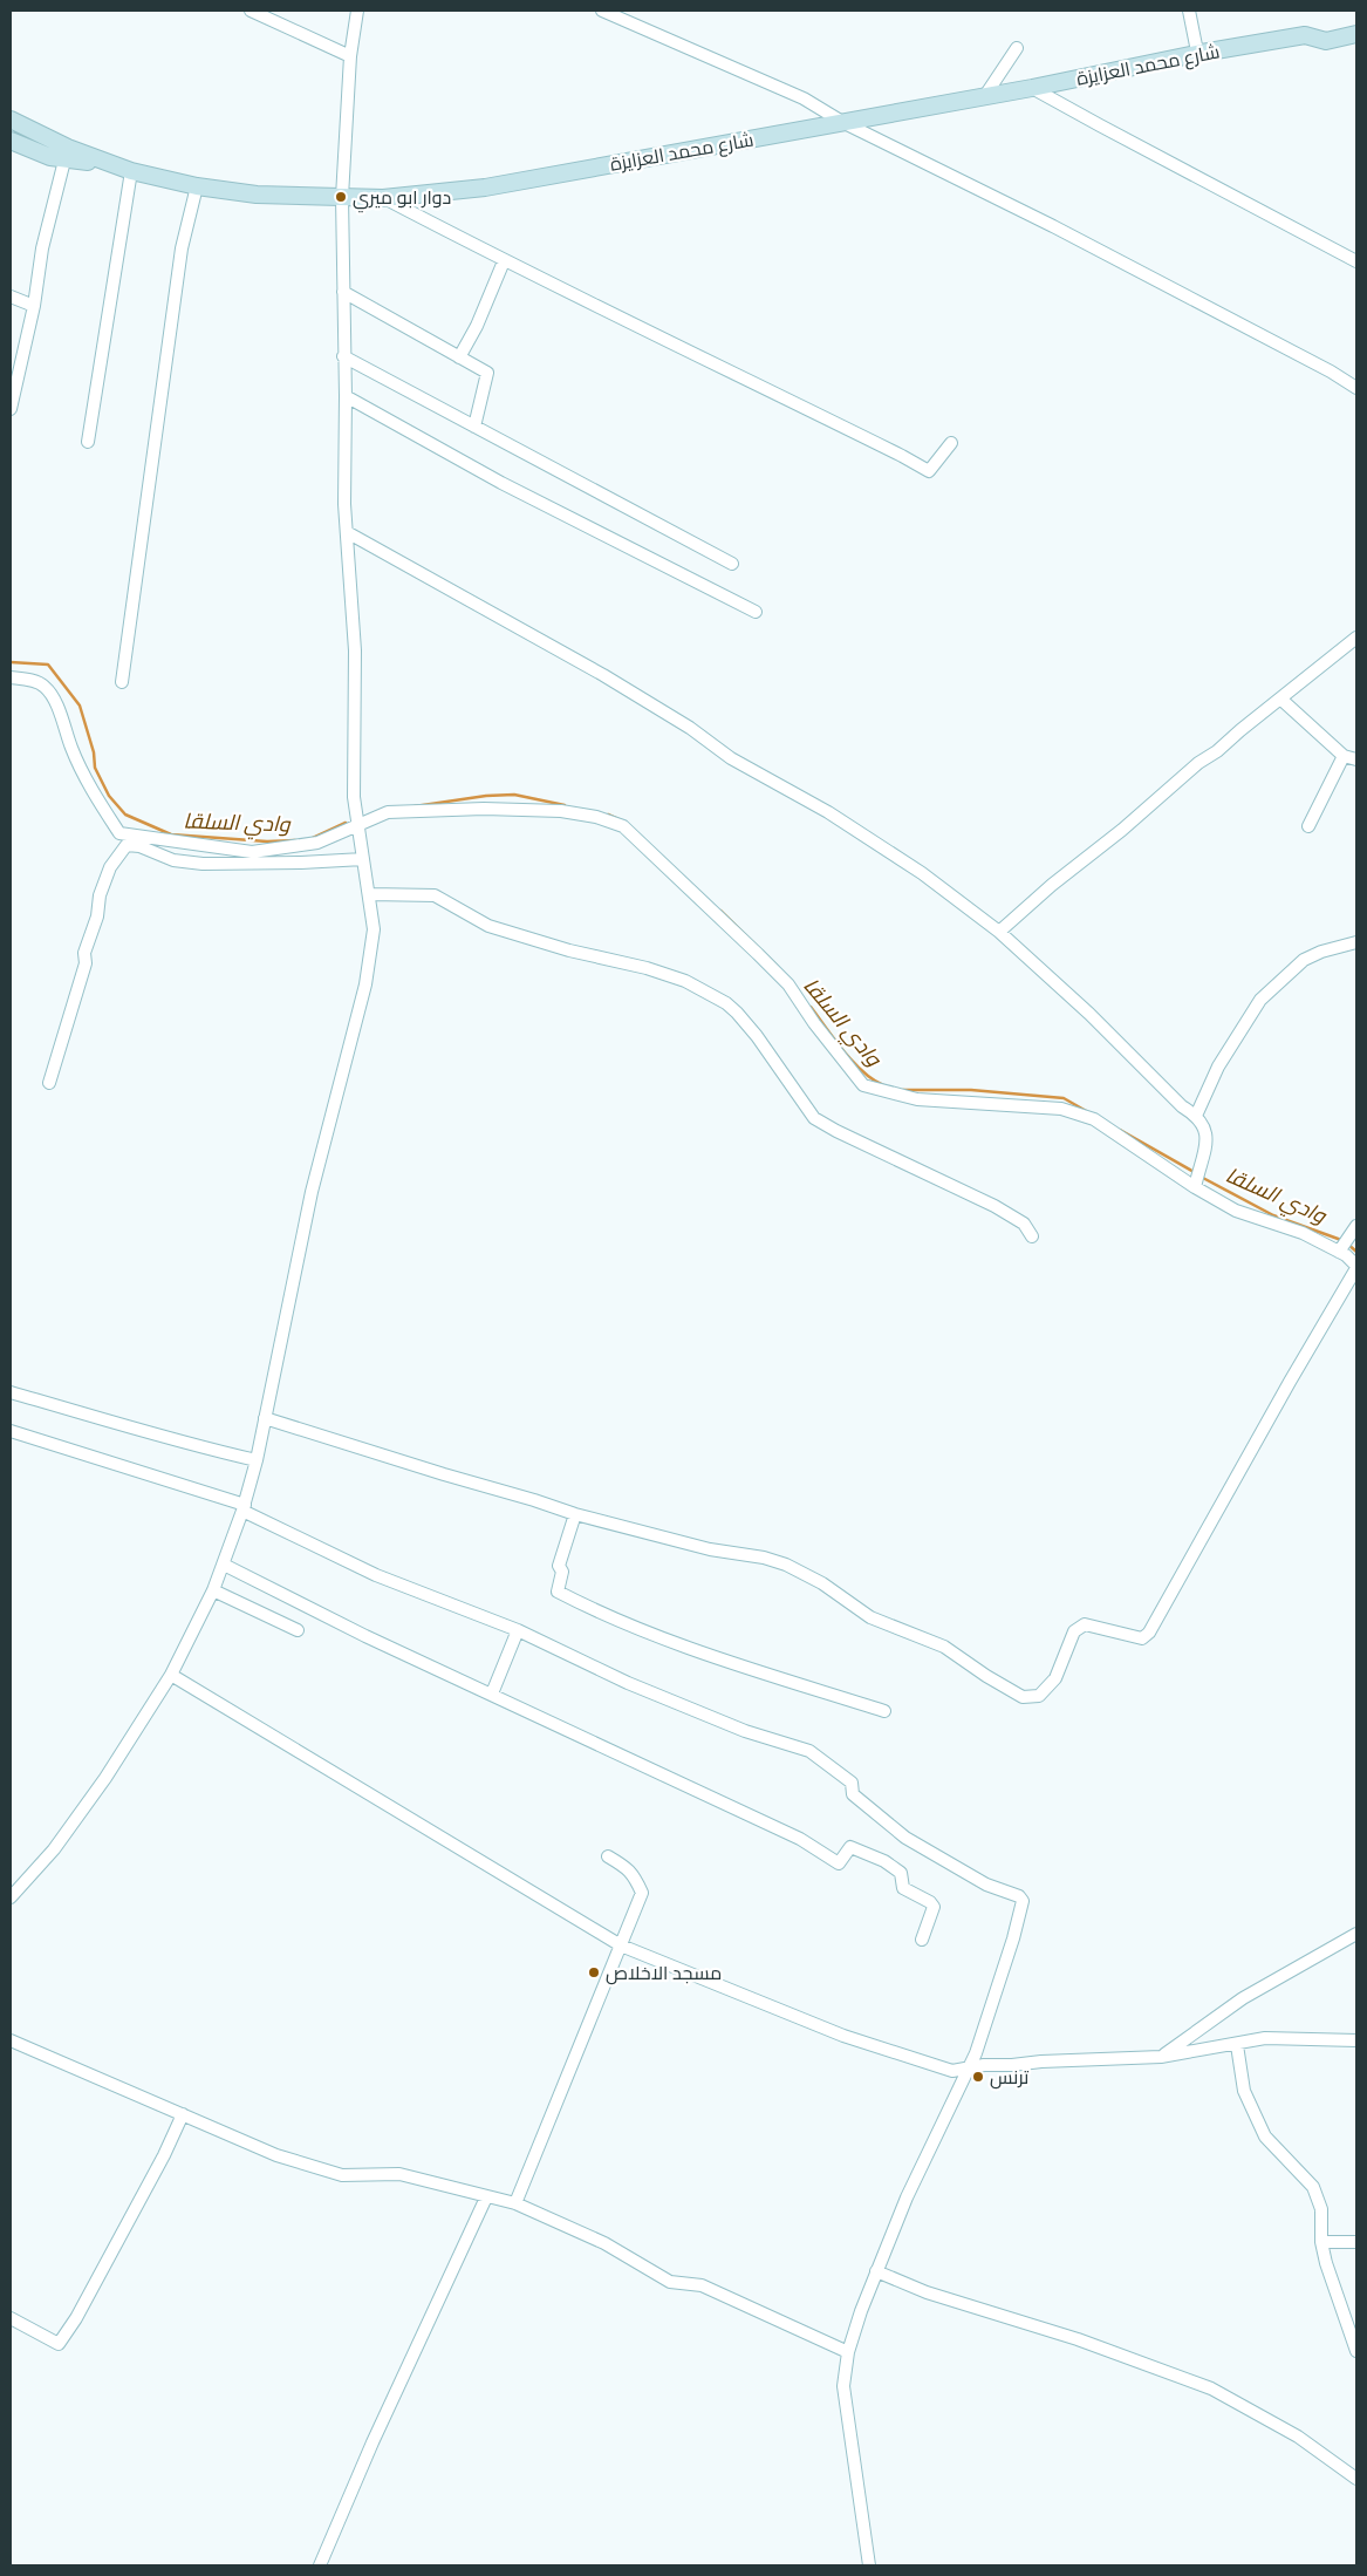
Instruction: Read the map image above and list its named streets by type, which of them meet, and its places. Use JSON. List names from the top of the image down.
{
  "streets": {
    "main road": ["شارع محمد العزايزة"]
  },
  "water": ["وادي السلقا"],
  "places": ["دوار ابو ميري", "مسجد الاخلاص", "ترنس"]
}
